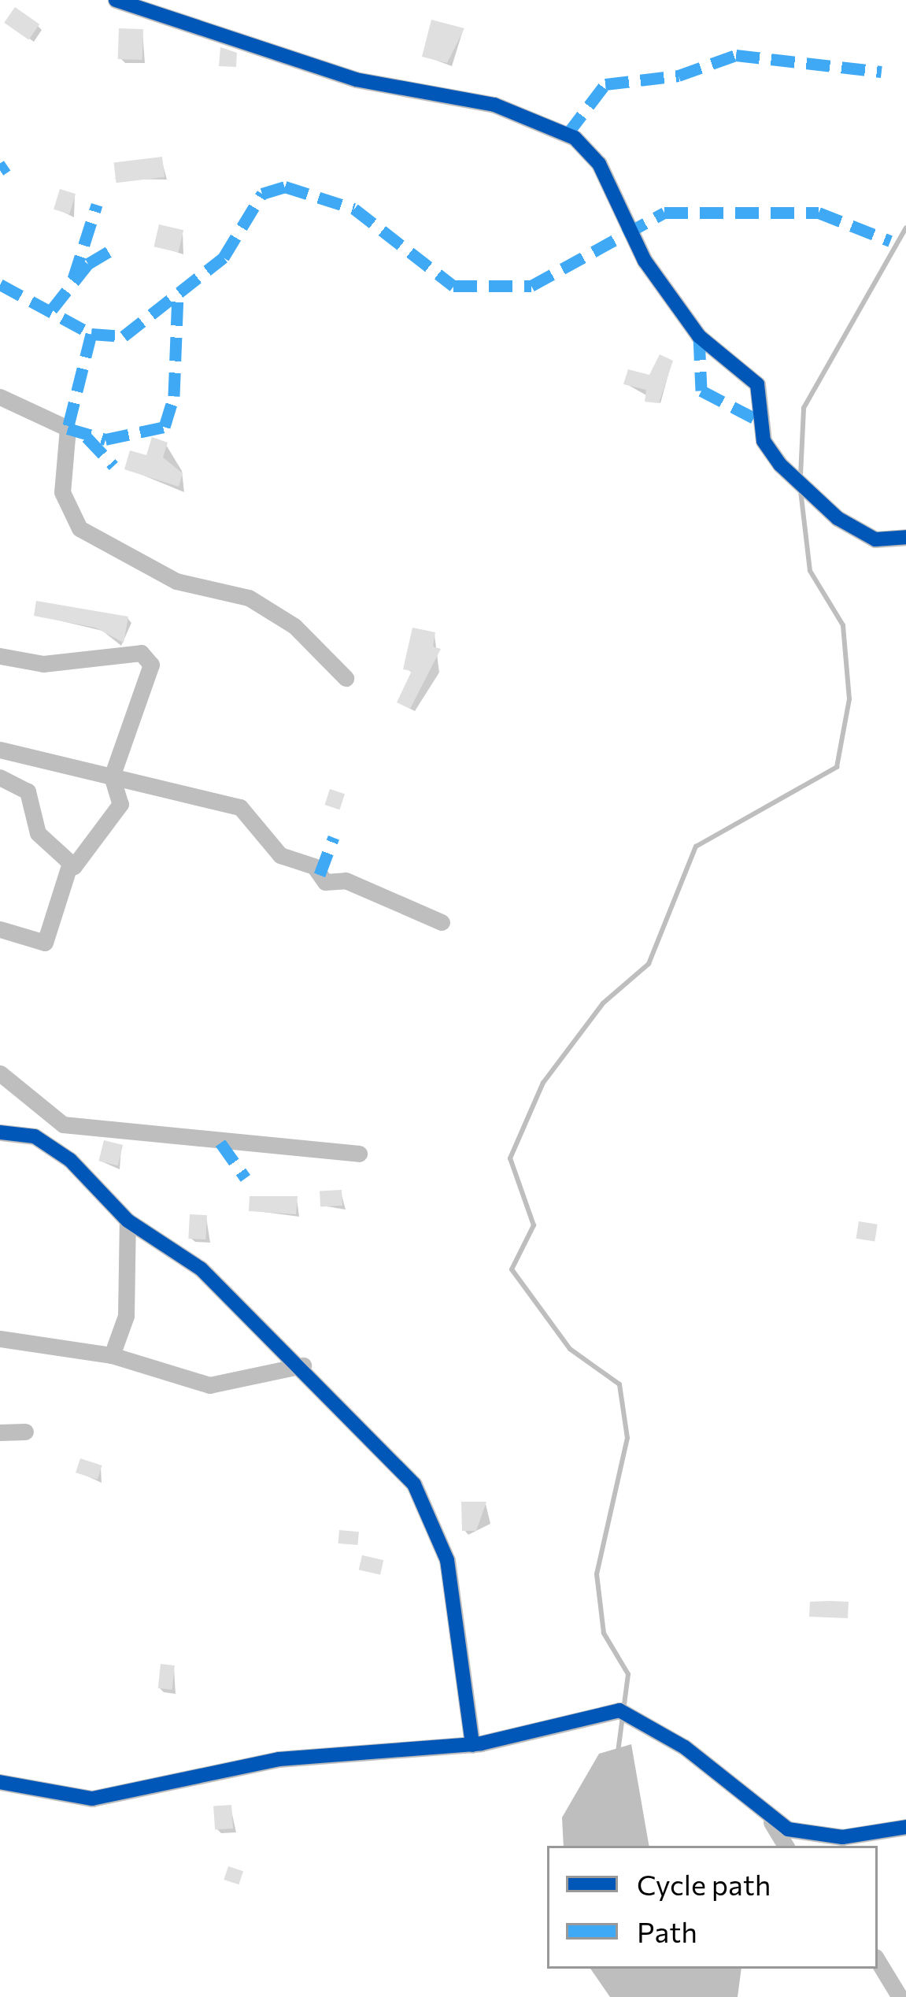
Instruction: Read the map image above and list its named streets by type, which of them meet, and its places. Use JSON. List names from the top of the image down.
{
  "legend": ["Cycle path", "Path"]
}
